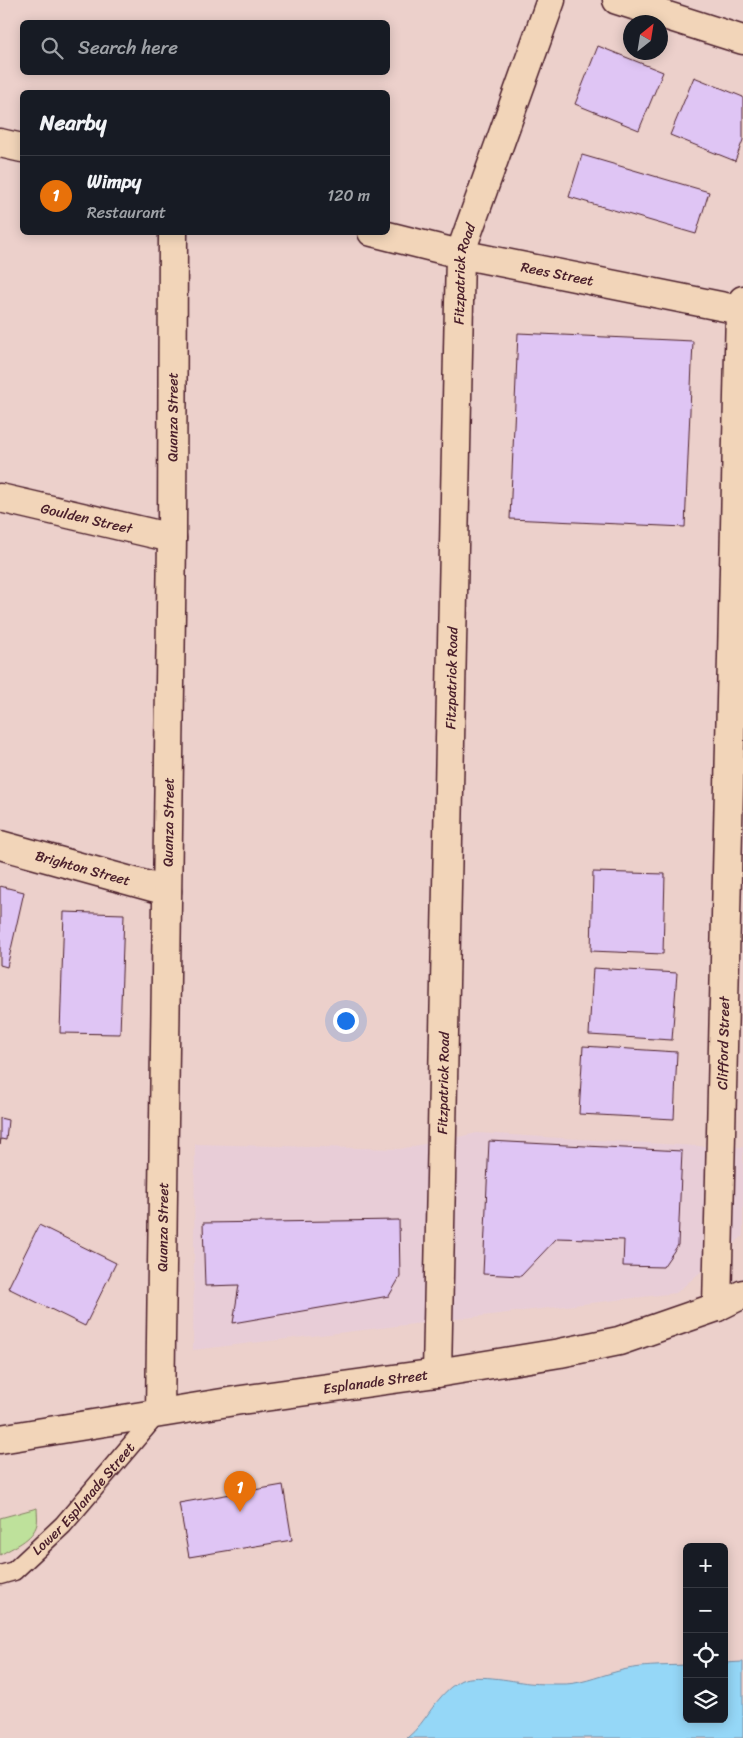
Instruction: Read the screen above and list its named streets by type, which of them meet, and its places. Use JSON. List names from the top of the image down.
{
  "streets": {
    "street": [
      "Rees Street",
      "Fitzpatrick Road",
      "Quanza Street",
      "Goulden Street",
      "Brighton Street",
      "Clifford Street",
      "Esplanade Street"
    ],
    "lane": ["Lower Esplanade Street"]
  },
  "crossings": [
    ["Rees Street", "Fitzpatrick Road"],
    ["Rees Street", "Clifford Street"],
    ["Fitzpatrick Road", "Esplanade Street"],
    ["Quanza Street", "Goulden Street"],
    ["Quanza Street", "Brighton Street"],
    ["Quanza Street", "Esplanade Street"],
    ["Quanza Street", "Lower Esplanade Street"],
    ["Clifford Street", "Esplanade Street"],
    ["Esplanade Street", "Lower Esplanade Street"]
  ],
  "north": "top right",
  "page": {
    "search": "Search here",
    "heading": "Nearby",
    "list": [
      {
        "mark": "1",
        "name": "Wimpy",
        "note": "Restaurant",
        "value": "120 m"
      }
    ],
    "pins": "1",
    "map_buttons": ["+", "−"]
  }
}
